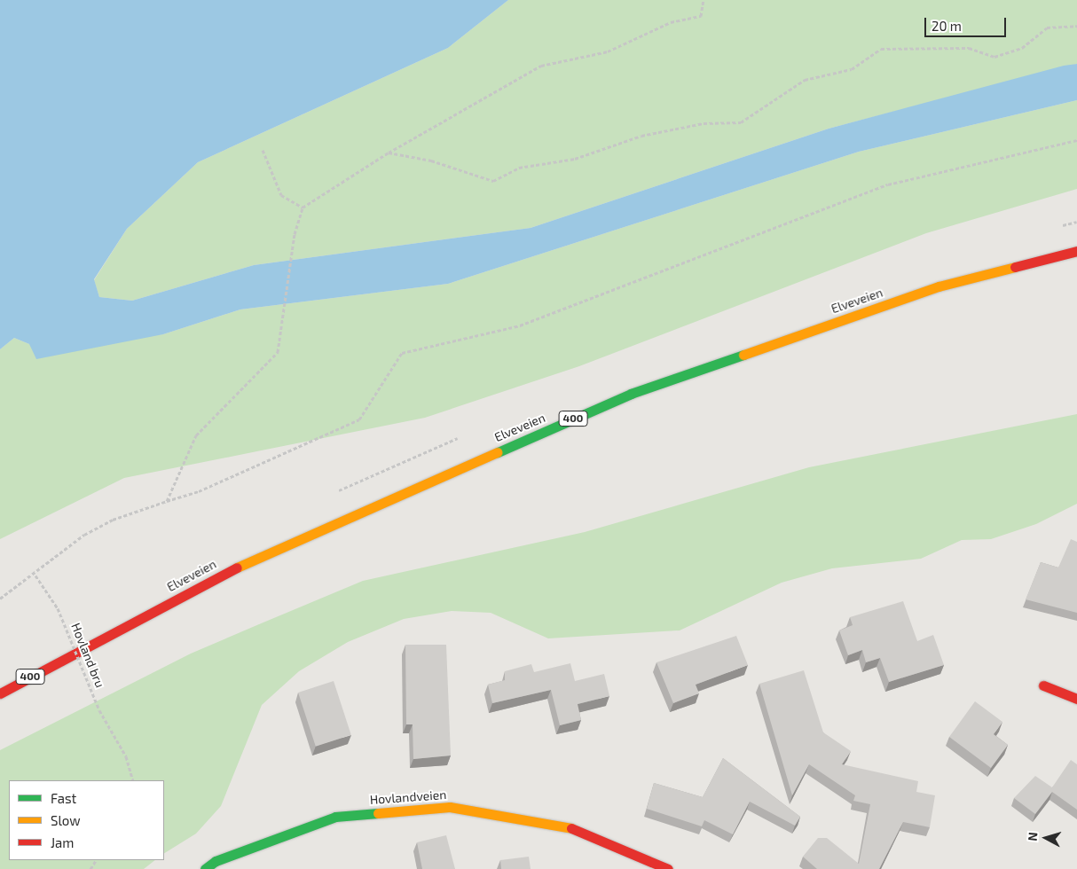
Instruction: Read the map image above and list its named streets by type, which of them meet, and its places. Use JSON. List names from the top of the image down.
{
  "streets": {
    "main road": ["Elveveien", "400", "Hovlandveien"],
    "path": ["Hovland bru"]
  },
  "legend": ["Fast", "Slow", "Jam"],
  "scale_bar": "20 m",
  "north": "left"
}
